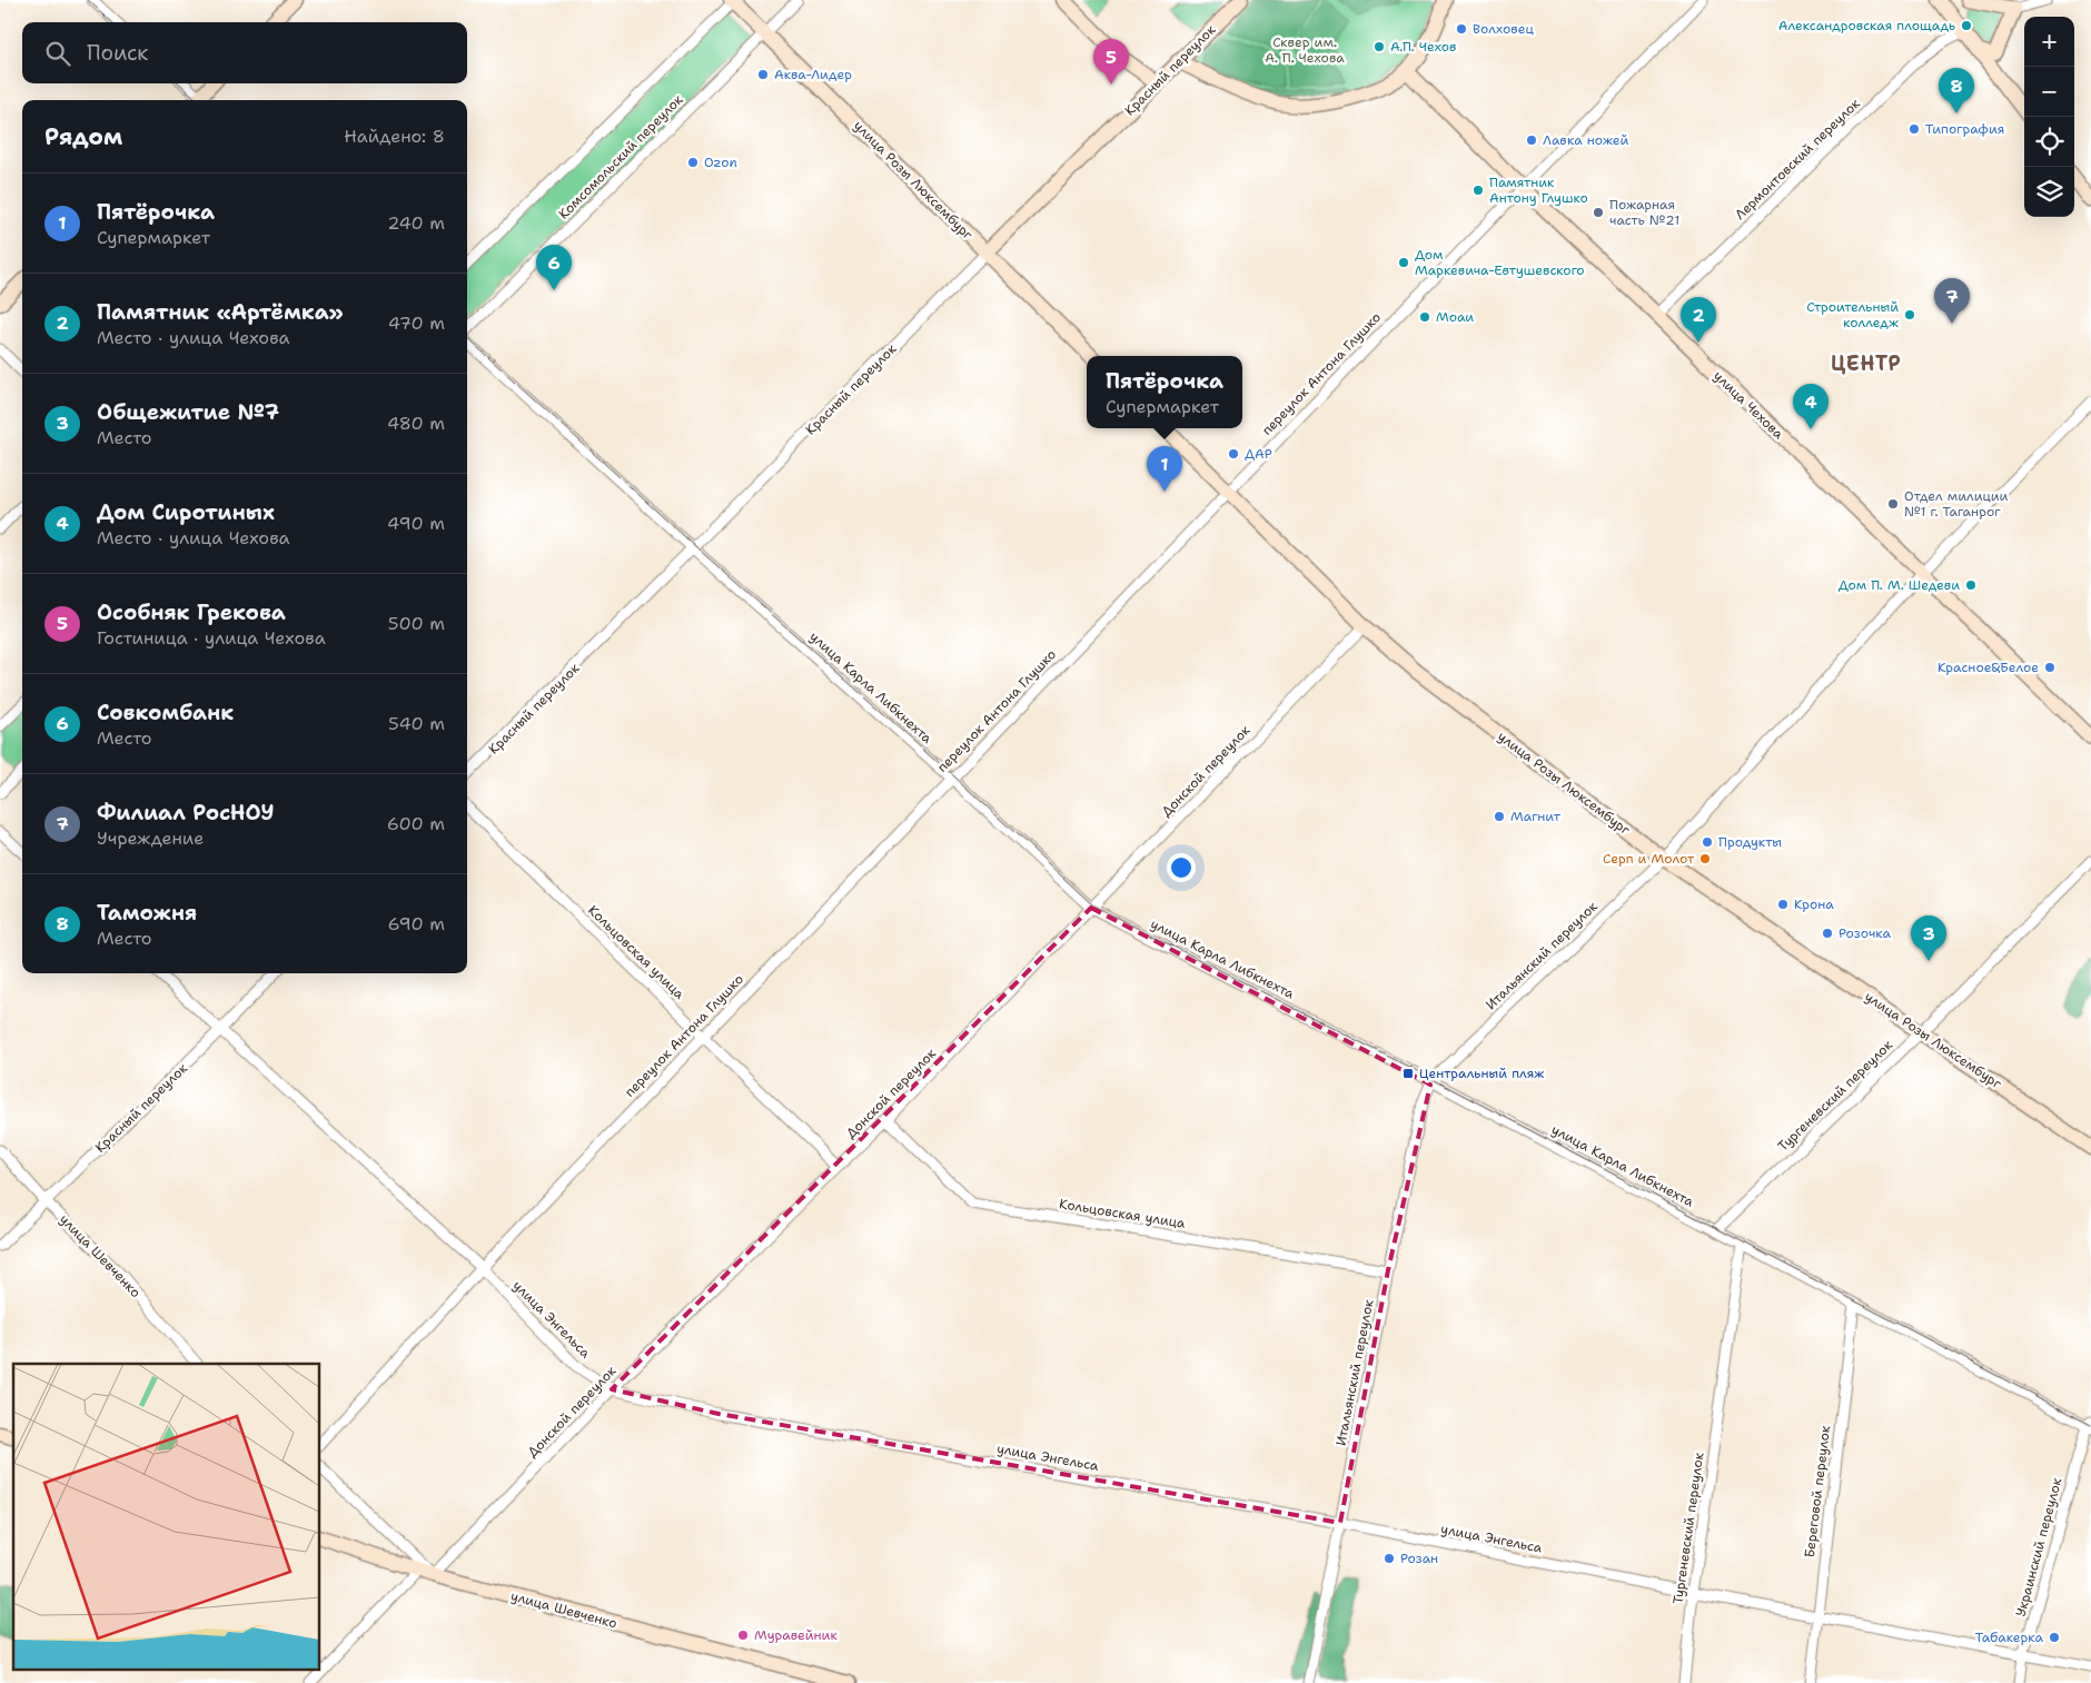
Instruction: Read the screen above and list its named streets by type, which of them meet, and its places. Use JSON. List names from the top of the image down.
{
  "streets": {
    "street": [
      "Красный переулок",
      "Комсомольский переулок",
      "Лермонтовский переулок",
      "улица Розы Люксембург",
      "переулок Антона Глушко",
      "улица Чехова",
      "улица Карла Либкнехта",
      "Донской переулок",
      "Кольцовская улица",
      "Итальянский переулок",
      "Тургеневский переулок",
      "улица Шевченко",
      "улица Энгельса",
      "Береговой переулок",
      "Украинский переулок"
    ]
  },
  "crossings": [
    ["Красный переулок", "улица Розы Люксембург"],
    ["Красный переулок", "улица Карла Либкнехта"],
    ["Красный переулок", "улица Шевченко"],
    ["Красный переулок", "улица Энгельса"],
    ["Комсомольский переулок", "улица Розы Люксембург"],
    ["Лермонтовский переулок", "улица Чехова"],
    ["улица Розы Люксембург", "переулок Антона Глушко"],
    ["улица Розы Люксембург", "Донской переулок"],
    ["улица Розы Люксембург", "Итальянский переулок"],
    ["улица Розы Люксембург", "Тургеневский переулок"],
    ["переулок Антона Глушко", "улица Чехова"],
    ["переулок Антона Глушко", "улица Карла Либкнехта"],
    ["переулок Антона Глушко", "Кольцовская улица"],
    ["переулок Антона Глушко", "улица Энгельса"],
    ["улица Чехова", "Итальянский переулок"],
    ["улица Карла Либкнехта", "Донской переулок"],
    ["улица Карла Либкнехта", "Итальянский переулок"],
    ["улица Карла Либкнехта", "Тургеневский переулок"],
    ["улица Карла Либкнехта", "Береговой переулок"],
    ["улица Карла Либкнехта", "Украинский переулок"],
    ["Донской переулок", "Кольцовская улица"],
    ["Донской переулок", "улица Шевченко"],
    ["Донской переулок", "улица Энгельса"],
    ["Кольцовская улица", "Итальянский переулок"],
    ["Итальянский переулок", "улица Энгельса"],
    ["Тургеневский переулок", "улица Энгельса"],
    ["улица Энгельса", "Береговой переулок"],
    ["улица Энгельса", "Украинский переулок"]
  ],
  "districts": ["ЦЕНТР"],
  "parks": ["Сквер им. А. П. Чехова"],
  "places": {
    "other": [
      "Александровская площадь",
      "Волховец",
      "А.П. Чехов",
      "Аква-Лидер",
      "Типография",
      "Лавка ножей",
      "Ozon",
      "Памятник Антону Глушко",
      "Пожарная часть №21",
      "Дом Маркевича-Евтушевского",
      "Строительный колледж",
      "Моаи",
      "ДАР",
      "Отдел милиции №1 г. Таганрог",
      "Дом П. М. Шедеви",
      "Красное&Белое",
      "Магнит",
      "Продукты",
      "Серп и Молот",
      "Крона",
      "Розочка",
      "Розан",
      "Муравейник",
      "Табакерка"
    ],
    "transit": ["Центральный пляж"]
  },
  "page": {
    "map_buttons": ["+", "−"],
    "search": "Поиск",
    "pins": [
      "5",
      "8",
      "6",
      "7",
      "2",
      "4",
      "1",
      "3"
    ],
    "heading": ["Рядом", "Найдено: 8"],
    "list": [
      {
        "mark": "1",
        "name": "Пятёрочка",
        "note": "Супермаркет",
        "value": "240 m"
      },
      {
        "mark": "2",
        "name": "Памятник «Артёмка»",
        "note": "Место · улица Чехова",
        "value": "470 m"
      },
      {
        "mark": "3",
        "name": "Общежитие №7",
        "note": "Место",
        "value": "480 m"
      },
      {
        "mark": "4",
        "name": "Дом Сиротиных",
        "note": "Место · улица Чехова",
        "value": "490 m"
      },
      {
        "mark": "5",
        "name": "Особняк Грекова",
        "note": "Гостиница · улица Чехова",
        "value": "500 m"
      },
      {
        "mark": "6",
        "name": "Совкомбанк",
        "note": "Место",
        "value": "540 m"
      },
      {
        "mark": "7",
        "name": "Филиал РосНОУ",
        "note": "Учреждение",
        "value": "600 m"
      },
      {
        "mark": "8",
        "name": "Таможня",
        "note": "Место",
        "value": "690 m"
      }
    ],
    "popup": ["Пятёрочка", "Супермаркет"]
  }
}
